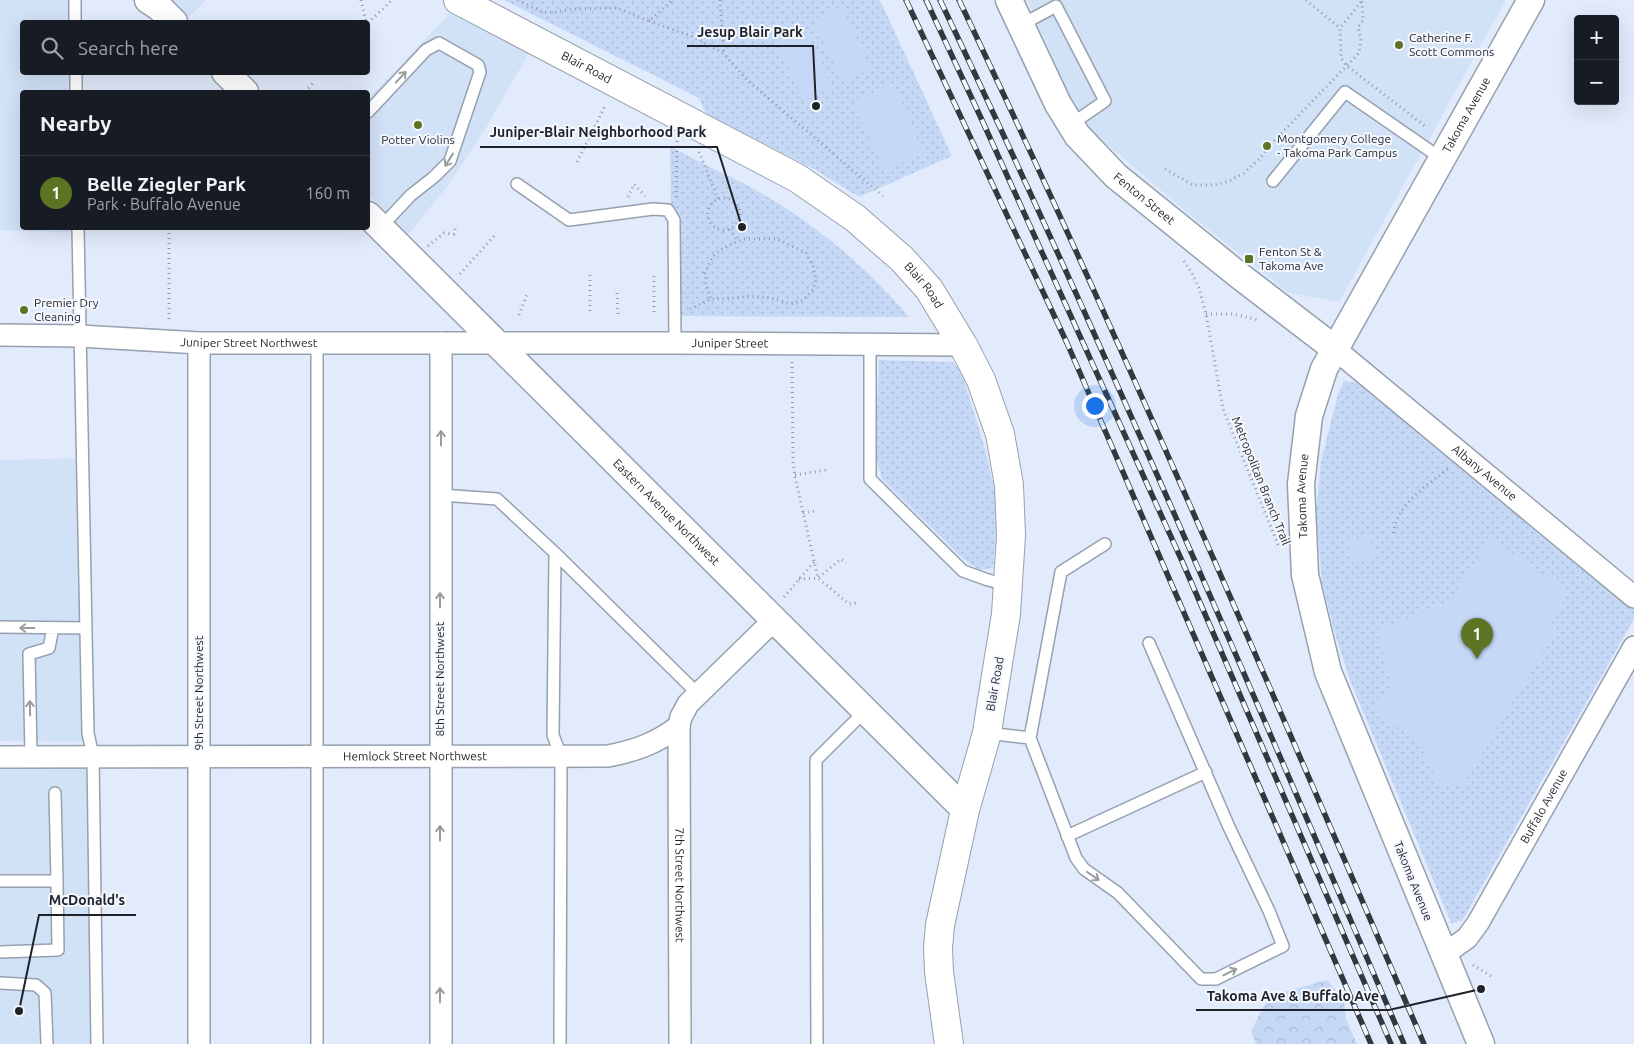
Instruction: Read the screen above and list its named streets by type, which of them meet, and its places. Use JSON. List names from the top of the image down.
{
  "streets": {
    "main road": ["Blair Road"],
    "street": [
      "Takoma Avenue",
      "Fenton Street",
      "Juniper Street Northwest",
      "Juniper Street",
      "Albany Avenue",
      "Eastern Avenue Northwest",
      "8th Street Northwest",
      "9th Street Northwest",
      "Hemlock Street Northwest",
      "Buffalo Avenue",
      "7th Street Northwest"
    ],
    "path": ["Metropolitan Branch Trail"]
  },
  "crossings": [
    ["Blair Road", "Juniper Street"],
    ["Blair Road", "Eastern Avenue Northwest"],
    ["Takoma Avenue", "Fenton Street"],
    ["Takoma Avenue", "Albany Avenue"],
    ["Takoma Avenue", "Buffalo Avenue"],
    ["Fenton Street", "Albany Avenue"],
    ["Juniper Street Northwest", "Juniper Street"],
    ["Juniper Street Northwest", "Eastern Avenue Northwest"],
    ["Juniper Street Northwest", "8th Street Northwest"],
    ["Juniper Street Northwest", "9th Street Northwest"],
    ["Juniper Street", "Eastern Avenue Northwest"],
    ["8th Street Northwest", "Hemlock Street Northwest"],
    ["9th Street Northwest", "Hemlock Street Northwest"],
    ["Hemlock Street Northwest", "7th Street Northwest"]
  ],
  "one_way": ["8th Street Northwest"],
  "places": {
    "other": [
      "Catherine F. Scott Commons",
      "Jesup Blair Park",
      "Potter Violins",
      "Montgomery College - Takoma Park Campus",
      "Juniper-Blair Neighborhood Park",
      "Premier Dry Cleaning",
      "Takoma Ave & Buffalo Ave",
      "McDonald's"
    ],
    "transit": ["Fenton St & Takoma Ave"]
  },
  "page": {
    "map_buttons": ["+", "−"],
    "search": "Search here",
    "heading": "Nearby",
    "list": [
      {
        "mark": "1",
        "name": "Belle Ziegler Park",
        "note": "Park · Buffalo Avenue",
        "value": "160 m"
      }
    ],
    "pins": "1"
  }
}
